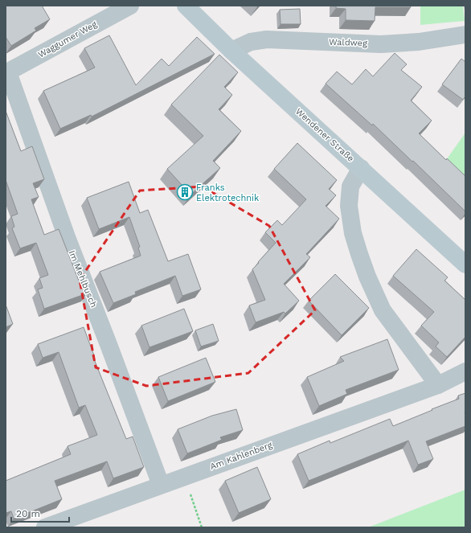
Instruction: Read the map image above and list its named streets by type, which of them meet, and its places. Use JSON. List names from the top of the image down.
{
  "streets": {
    "main road": ["Wendener Straße"],
    "street": [
      "Waggumer Weg",
      "Waldweg",
      "Im Mehlbusch",
      "Am Kahlenberg"
    ]
  },
  "crossings": [
    ["Waggumer Weg", "Im Mehlbusch"],
    ["Waldweg", "Wendener Straße"],
    ["Im Mehlbusch", "Am Kahlenberg"]
  ],
  "places": {
    "building": ["Franks Elektrotechnik"]
  },
  "scale_bar": "20 m"
}
